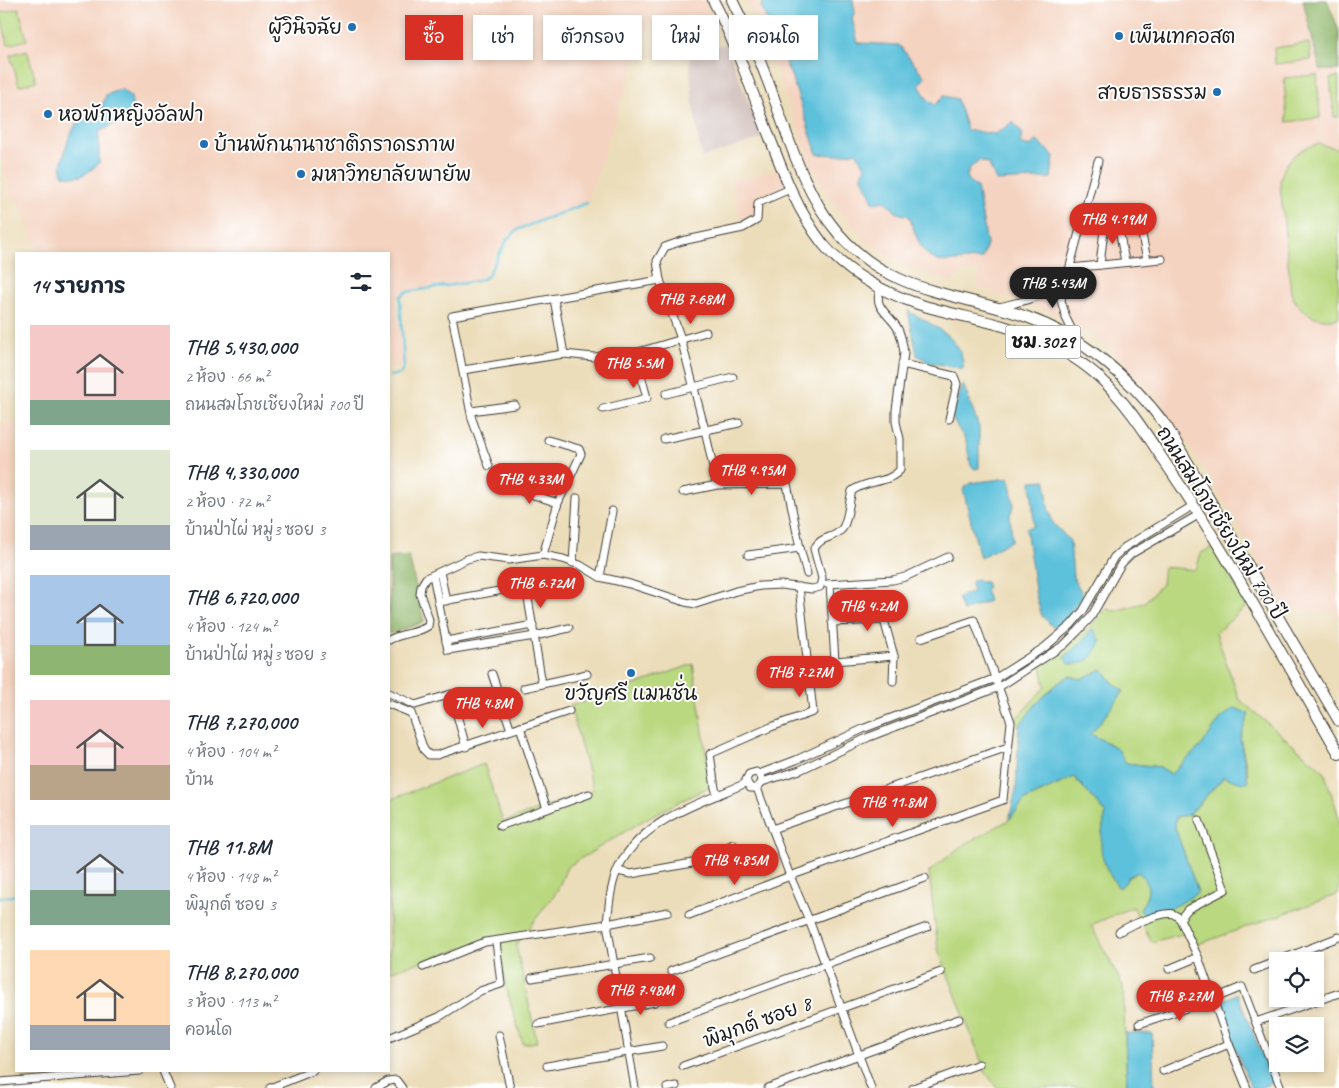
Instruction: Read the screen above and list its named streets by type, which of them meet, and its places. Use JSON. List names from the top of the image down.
{
  "streets": {
    "main road": ["ชม.3029", "ถนนสมโภชเชียงใหม่ 700 ปี"],
    "street": ["พิมุกต์ ซอย 8"]
  },
  "places": [
    "ผัูวินิจฉัย",
    "เพ็นเทคอสต",
    "สายธารธรรม",
    "หอพักหญิงอัลฟา",
    "บ้านพักนานาชาติภราดรภาพ",
    "มหาวิทยาลัยพายัพ",
    "ขวัญศรี แมนชั่น"
  ],
  "page": {
    "chip": [
      "ซื้อ",
      "เช่า",
      "ตัวกรอง",
      "ใหม่",
      "คอนโด"
    ],
    "price": [
      "THB 4.19M",
      "THB 5.43M",
      "THB 7.68M",
      "THB 5.5M",
      "THB 4.95M",
      "THB 4.33M",
      "THB 6.72M",
      "THB 4.2M",
      "THB 7.27M",
      "THB 4.8M",
      "THB 11.8M",
      "THB 4.85M",
      "THB 7.48M",
      "THB 8.27M"
    ],
    "heading": "14 รายการ",
    "list": [
      {
        "name": "THB 5,430,000",
        "note": "2 ห้อง · 66 m² · ถนนสมโภชเชียงใหม่ 700 ปี"
      },
      {
        "name": "THB 4,330,000",
        "note": "2 ห้อง · 72 m² · บ้านป่าไผ่ หมู่3 ซอย 3"
      },
      {
        "name": "THB 6,720,000",
        "note": "4 ห้อง · 124 m² · บ้านป่าไผ่ หมู่3 ซอย 3"
      },
      {
        "name": "THB 7,270,000",
        "note": "4 ห้อง · 104 m² · บ้าน"
      },
      {
        "name": "THB 11.8M",
        "note": "4 ห้อง · 148 m² · พิมุกต์ ซอย 3"
      },
      {
        "name": "THB 8,270,000",
        "note": "3 ห้อง · 113 m² · คอนโด"
      }
    ]
  }
}
